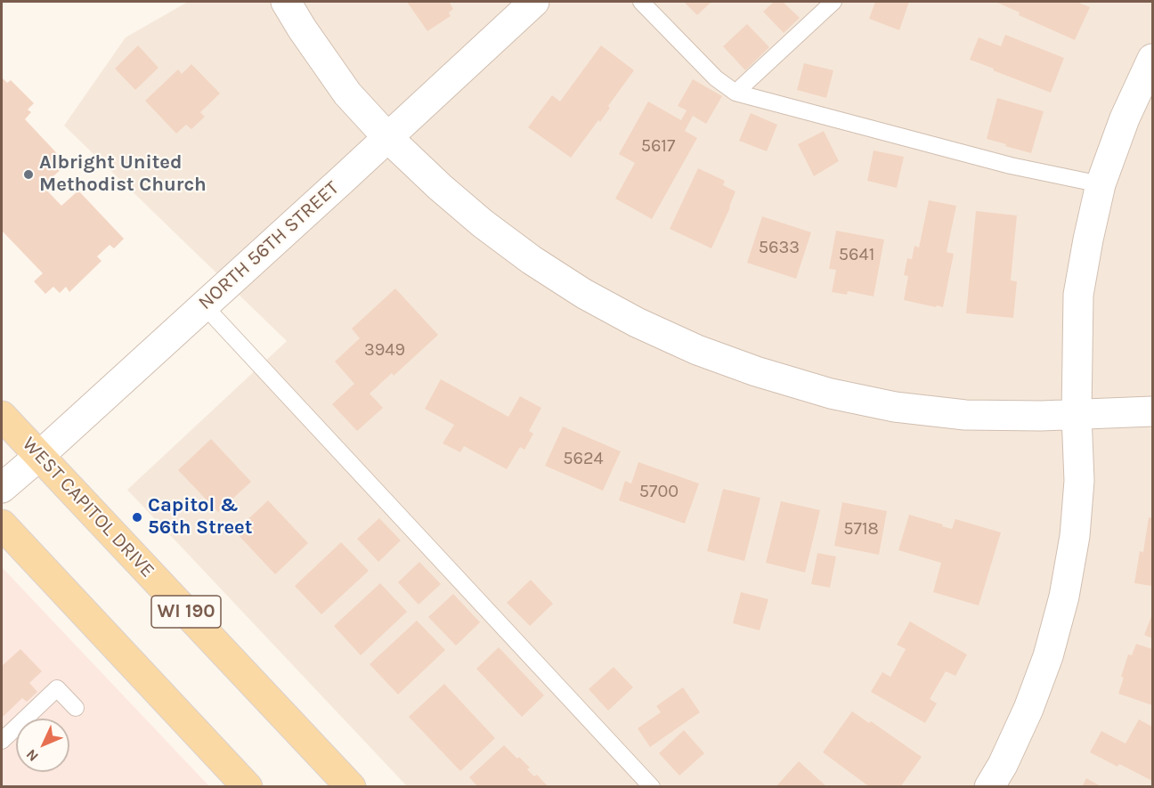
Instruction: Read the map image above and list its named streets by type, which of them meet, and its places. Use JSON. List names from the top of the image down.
{
  "streets": {
    "main road": ["WEST CAPITOL DRIVE", "WI 190"],
    "street": ["NORTH 56TH STREET"]
  },
  "crossings": [
    ["NORTH 56TH STREET", "WEST CAPITOL DRIVE"]
  ],
  "places": ["Albright United Methodist Church", "Capitol & 56th Street"],
  "house_numbers": [
    "5617",
    "5633",
    "5641",
    "3949",
    "5624",
    "5700",
    "5718"
  ],
  "north": "bottom left"
}
